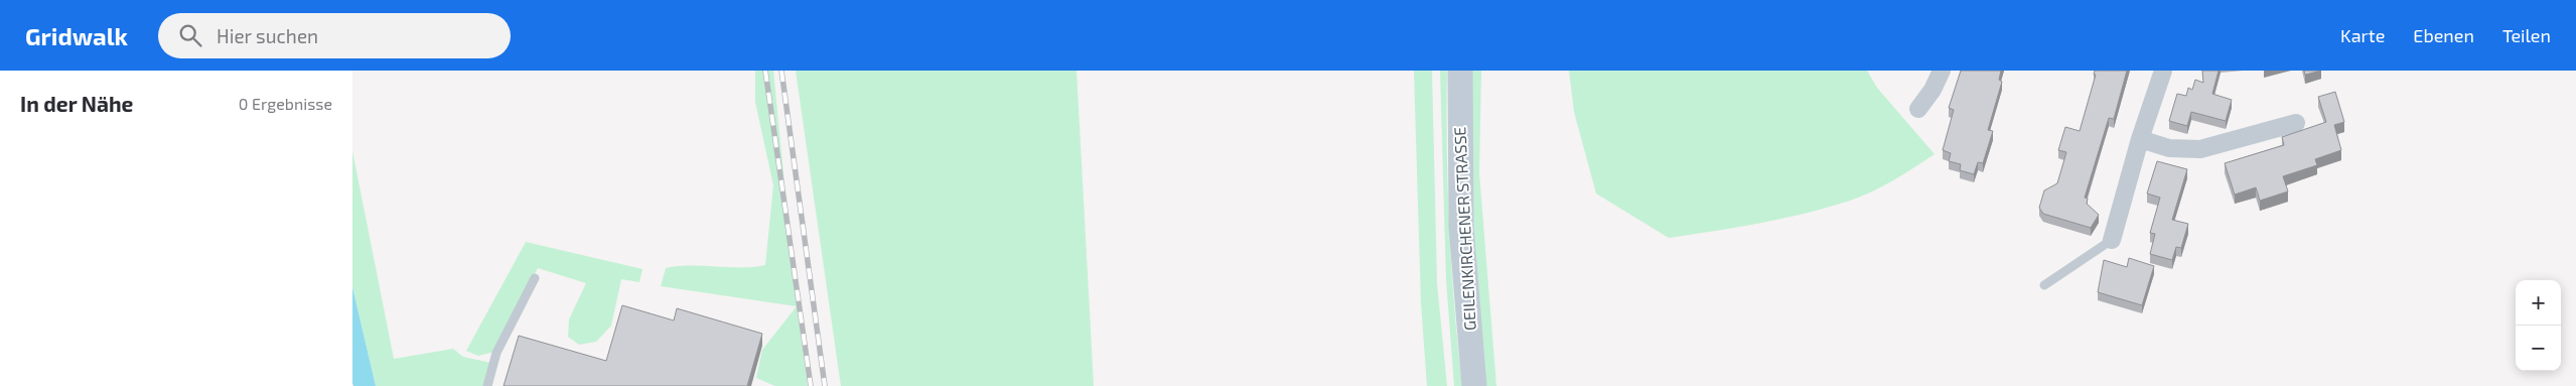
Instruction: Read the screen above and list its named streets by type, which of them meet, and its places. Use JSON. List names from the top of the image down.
{
  "streets": {
    "main road": ["GEILENKIRCHENER STRASSE"]
  },
  "page": {
    "header": "Gridwalk",
    "search": "Hier suchen",
    "nav": ["Karte", "Ebenen", "Teilen"],
    "heading": ["In der Nähe", "0 Ergebnisse"],
    "map_buttons": ["+", "−"]
  }
}
